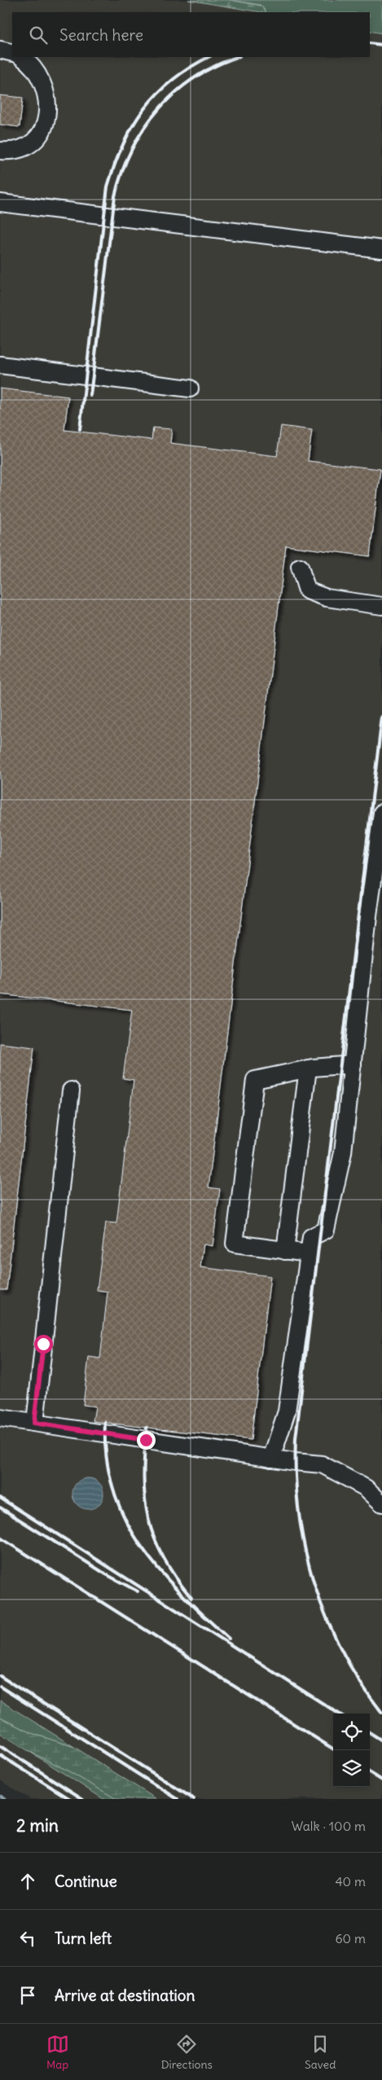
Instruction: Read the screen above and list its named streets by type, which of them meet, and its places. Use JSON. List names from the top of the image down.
{
  "page": {
    "search": "Search here",
    "heading": ["2 min", "Walk · 100 m"],
    "list": [
      ["Continue", "40 m"],
      ["Turn left", "60 m"],
      "Arrive at destination"
    ],
    "nav": ["Map", "Directions", "Saved"]
  }
}
